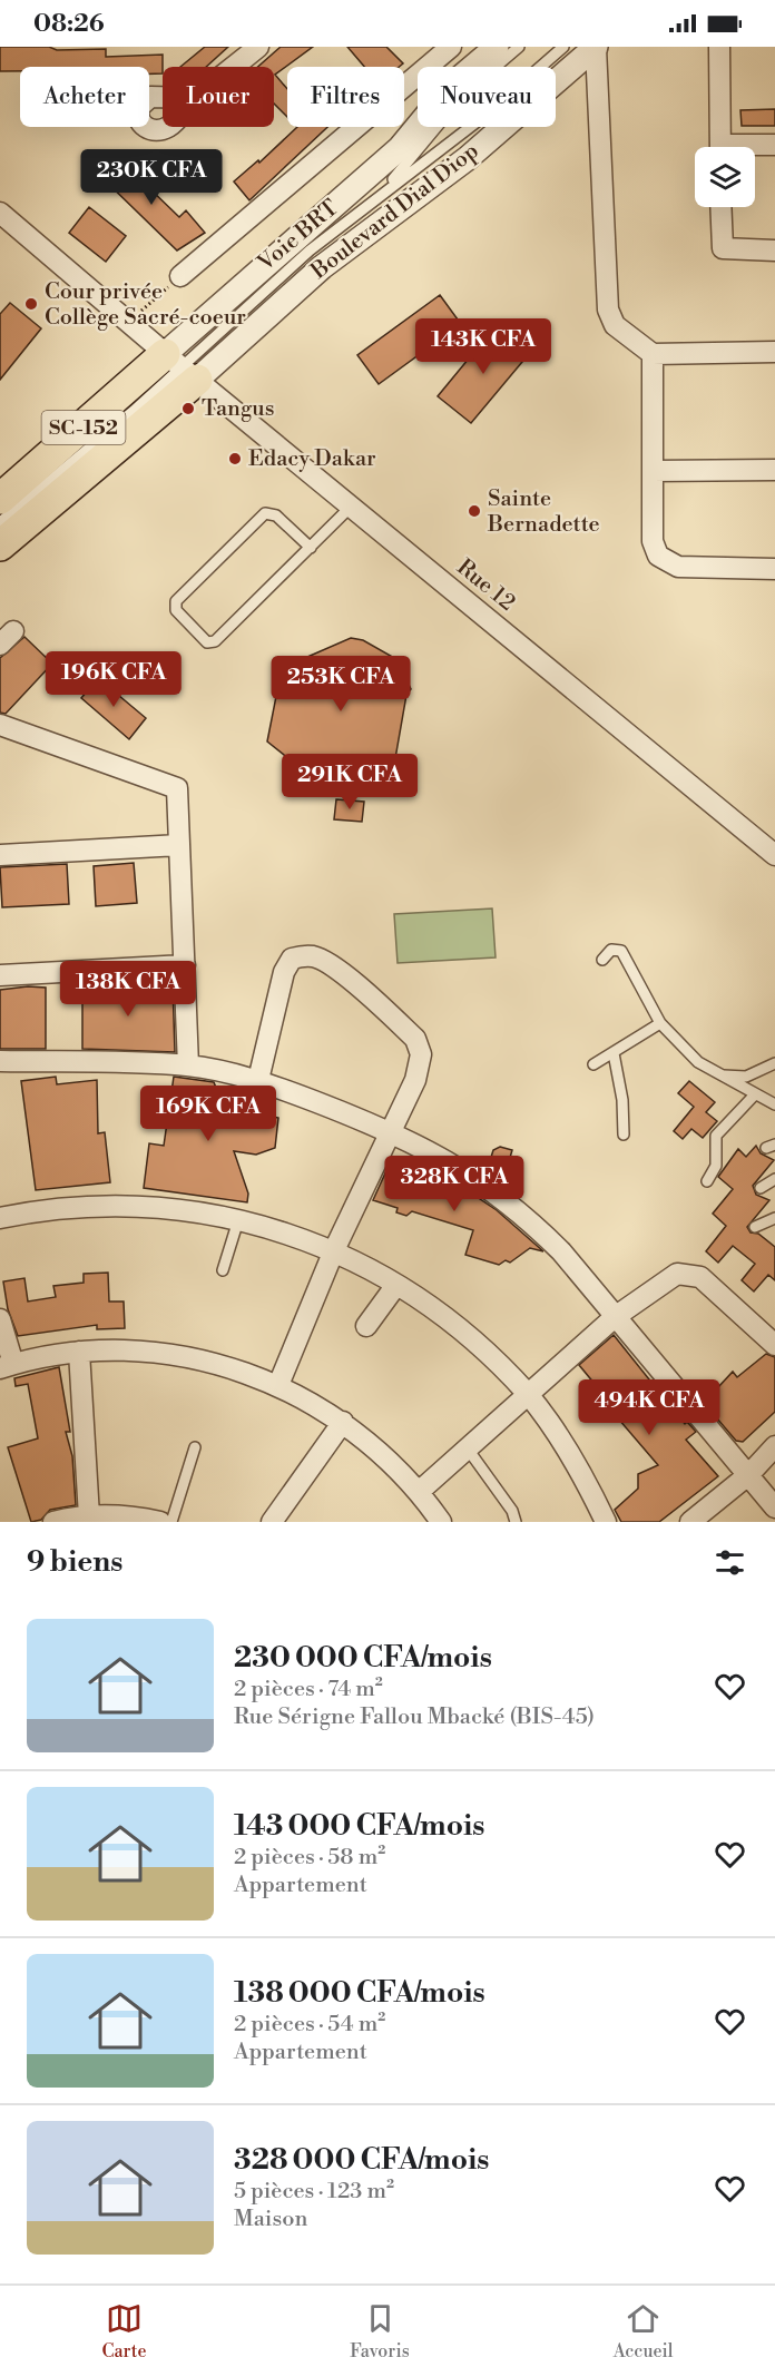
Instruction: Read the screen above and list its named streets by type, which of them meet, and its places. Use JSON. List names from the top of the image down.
{
  "streets": {
    "main road": ["SC-152"],
    "street": ["Boulevard Dial Diop", "Rue 12"],
    "lane": ["Voie BRT"]
  },
  "crossings": [
    ["Boulevard Dial Diop", "Voie BRT"],
    ["Boulevard Dial Diop", "SC-152"],
    ["Boulevard Dial Diop", "Rue 12"],
    ["Voie BRT", "SC-152"],
    ["Voie BRT", "Rue 12"],
    ["SC-152", "Rue 12"]
  ],
  "places": [
    "Cour privée Collège Sacré-coeur",
    "Tangus",
    "Edacy Dakar",
    "Sainte Bernadette"
  ],
  "page": {
    "status": "08:26",
    "chip": [
      "Acheter",
      "Louer",
      "Filtres",
      "Nouveau"
    ],
    "price": [
      "230K CFA",
      "143K CFA",
      "196K CFA",
      "253K CFA",
      "291K CFA",
      "138K CFA",
      "169K CFA",
      "328K CFA",
      "494K CFA"
    ],
    "heading": "9 biens",
    "list": [
      {
        "name": "230 000 CFA/mois",
        "note": "2 pièces · 74 m² · Rue Sérigne Fallou Mbacké (BIS-45)"
      },
      {
        "name": "143 000 CFA/mois",
        "note": "2 pièces · 58 m² · Appartement"
      },
      {
        "name": "138 000 CFA/mois",
        "note": "2 pièces · 54 m² · Appartement"
      },
      {
        "name": "328 000 CFA/mois",
        "note": "5 pièces · 123 m² · Maison"
      }
    ],
    "tabs": ["Carte", "Favoris", "Accueil"]
  }
}
